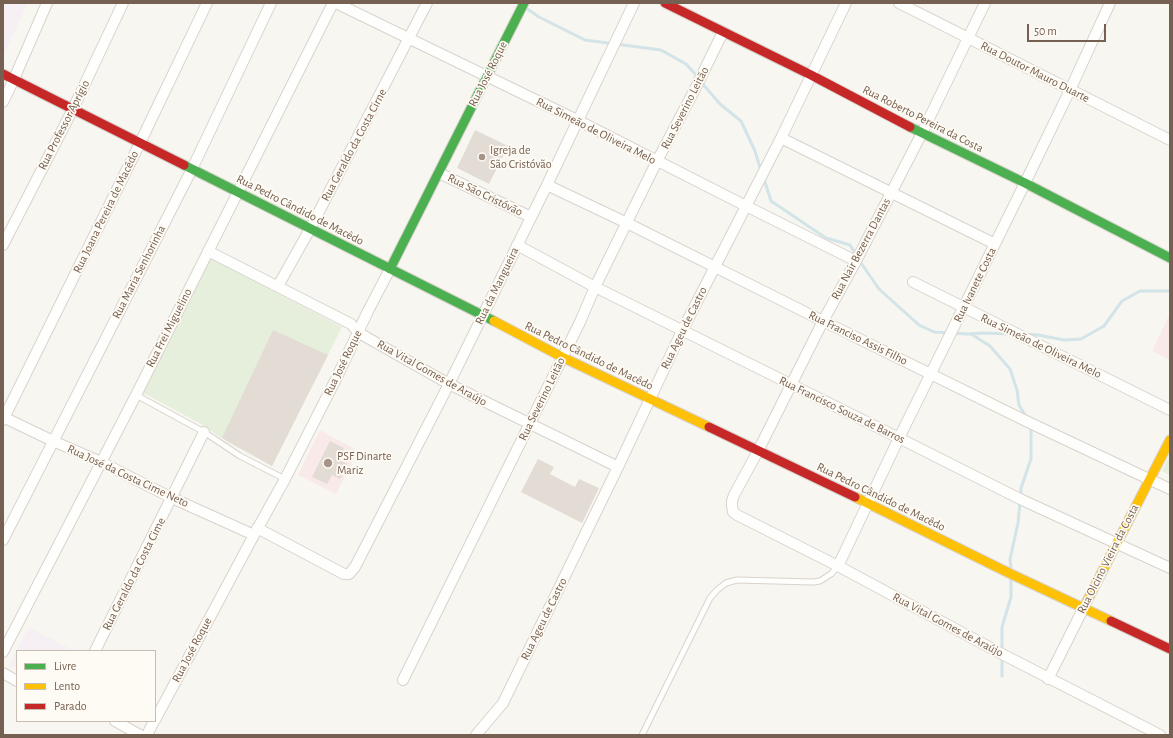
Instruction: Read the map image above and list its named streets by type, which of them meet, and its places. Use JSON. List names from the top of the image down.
{
  "streets": {
    "street": [
      "Rua Doutor Mauro Duarte",
      "Rua José Roque",
      "Rua Severino Leitão",
      "Rua Roberto Pereira da Costa",
      "Rua Professor Aprígio",
      "Rua Simeão de Oliveira Melo",
      "Rua Geraldo da Costa Cirne",
      "Rua São Cristóvão",
      "Rua Pedro Cândido de Macêdo",
      "Rua Joana Pereira de Macêdo",
      "Rua Nair Bezerra Dantas",
      "Rua Maria Senhorinha",
      "Rua Ivanete Costa",
      "Rua da Mangueira",
      "Rua Frei Miguelino",
      "Rua Ageu de Castro",
      "Rua Franciso Assis Filho",
      "Rua Vital Gomes de Araújo",
      "Rua Francisco Souza de Barros",
      "Rua José da Costa Cime Neto",
      "Rua Olcino Vieira da Costa",
      "Rua Geraldo da Costa Cime"
    ]
  },
  "crossings": [
    ["Rua Doutor Mauro Duarte", "Rua Nair Bezerra Dantas"],
    ["Rua Doutor Mauro Duarte", "Rua Ivanete Costa"],
    ["Rua José Roque", "Rua Simeão de Oliveira Melo"],
    ["Rua José Roque", "Rua São Cristóvão"],
    ["Rua José Roque", "Rua Pedro Cândido de Macêdo"],
    ["Rua José Roque", "Rua Vital Gomes de Araújo"],
    ["Rua José Roque", "Rua José da Costa Cime Neto"],
    ["Rua Severino Leitão", "Rua Roberto Pereira da Costa"],
    ["Rua Severino Leitão", "Rua Simeão de Oliveira Melo"],
    ["Rua Severino Leitão", "Rua Pedro Cândido de Macêdo"],
    ["Rua Severino Leitão", "Rua Franciso Assis Filho"],
    ["Rua Severino Leitão", "Rua Vital Gomes de Araújo"],
    ["Rua Severino Leitão", "Rua Francisco Souza de Barros"],
    ["Rua Roberto Pereira da Costa", "Rua Nair Bezerra Dantas"],
    ["Rua Roberto Pereira da Costa", "Rua Ivanete Costa"],
    ["Rua Roberto Pereira da Costa", "Rua Ageu de Castro"],
    ["Rua Professor Aprígio", "Rua Pedro Cândido de Macêdo"],
    ["Rua Simeão de Oliveira Melo", "Rua Geraldo da Costa Cirne"],
    ["Rua Simeão de Oliveira Melo", "Rua Nair Bezerra Dantas"],
    ["Rua Simeão de Oliveira Melo", "Rua Ivanete Costa"],
    ["Rua Simeão de Oliveira Melo", "Rua da Mangueira"],
    ["Rua Simeão de Oliveira Melo", "Rua Frei Miguelino"],
    ["Rua Simeão de Oliveira Melo", "Rua Ageu de Castro"],
    ["Rua Geraldo da Costa Cirne", "Rua Pedro Cândido de Macêdo"],
    ["Rua Geraldo da Costa Cirne", "Rua Vital Gomes de Araújo"],
    ["Rua São Cristóvão", "Rua da Mangueira"],
    ["Rua Pedro Cândido de Macêdo", "Rua Joana Pereira de Macêdo"],
    ["Rua Pedro Cândido de Macêdo", "Rua Nair Bezerra Dantas"],
    ["Rua Pedro Cândido de Macêdo", "Rua Maria Senhorinha"],
    ["Rua Pedro Cândido de Macêdo", "Rua Ivanete Costa"],
    ["Rua Pedro Cândido de Macêdo", "Rua da Mangueira"],
    ["Rua Pedro Cândido de Macêdo", "Rua Frei Miguelino"],
    ["Rua Pedro Cândido de Macêdo", "Rua Ageu de Castro"],
    ["Rua Pedro Cândido de Macêdo", "Rua Olcino Vieira da Costa"],
    ["Rua Joana Pereira de Macêdo", "Rua José da Costa Cime Neto"],
    ["Rua Nair Bezerra Dantas", "Rua Franciso Assis Filho"],
    ["Rua Nair Bezerra Dantas", "Rua Vital Gomes de Araújo"],
    ["Rua Nair Bezerra Dantas", "Rua Francisco Souza de Barros"],
    ["Rua Maria Senhorinha", "Rua José da Costa Cime Neto"],
    ["Rua Ivanete Costa", "Rua Franciso Assis Filho"],
    ["Rua Ivanete Costa", "Rua Vital Gomes de Araújo"],
    ["Rua Ivanete Costa", "Rua Francisco Souza de Barros"],
    ["Rua da Mangueira", "Rua Franciso Assis Filho"],
    ["Rua da Mangueira", "Rua Vital Gomes de Araújo"],
    ["Rua da Mangueira", "Rua Francisco Souza de Barros"],
    ["Rua da Mangueira", "Rua José da Costa Cime Neto"],
    ["Rua Frei Miguelino", "Rua Vital Gomes de Araújo"],
    ["Rua Frei Miguelino", "Rua José da Costa Cime Neto"],
    ["Rua Ageu de Castro", "Rua Franciso Assis Filho"],
    ["Rua Ageu de Castro", "Rua Vital Gomes de Araújo"],
    ["Rua Ageu de Castro", "Rua Francisco Souza de Barros"],
    ["Rua Franciso Assis Filho", "Rua Olcino Vieira da Costa"],
    ["Rua Vital Gomes de Araújo", "Rua Olcino Vieira da Costa"],
    ["Rua Francisco Souza de Barros", "Rua Olcino Vieira da Costa"],
    ["Rua José da Costa Cime Neto", "Rua Geraldo da Costa Cime"]
  ],
  "places": ["Igreja de São Cristóvão", "PSF Dinarte Mariz"],
  "legend": ["Livre", "Lento", "Parado"],
  "scale_bar": "50 m"
}
